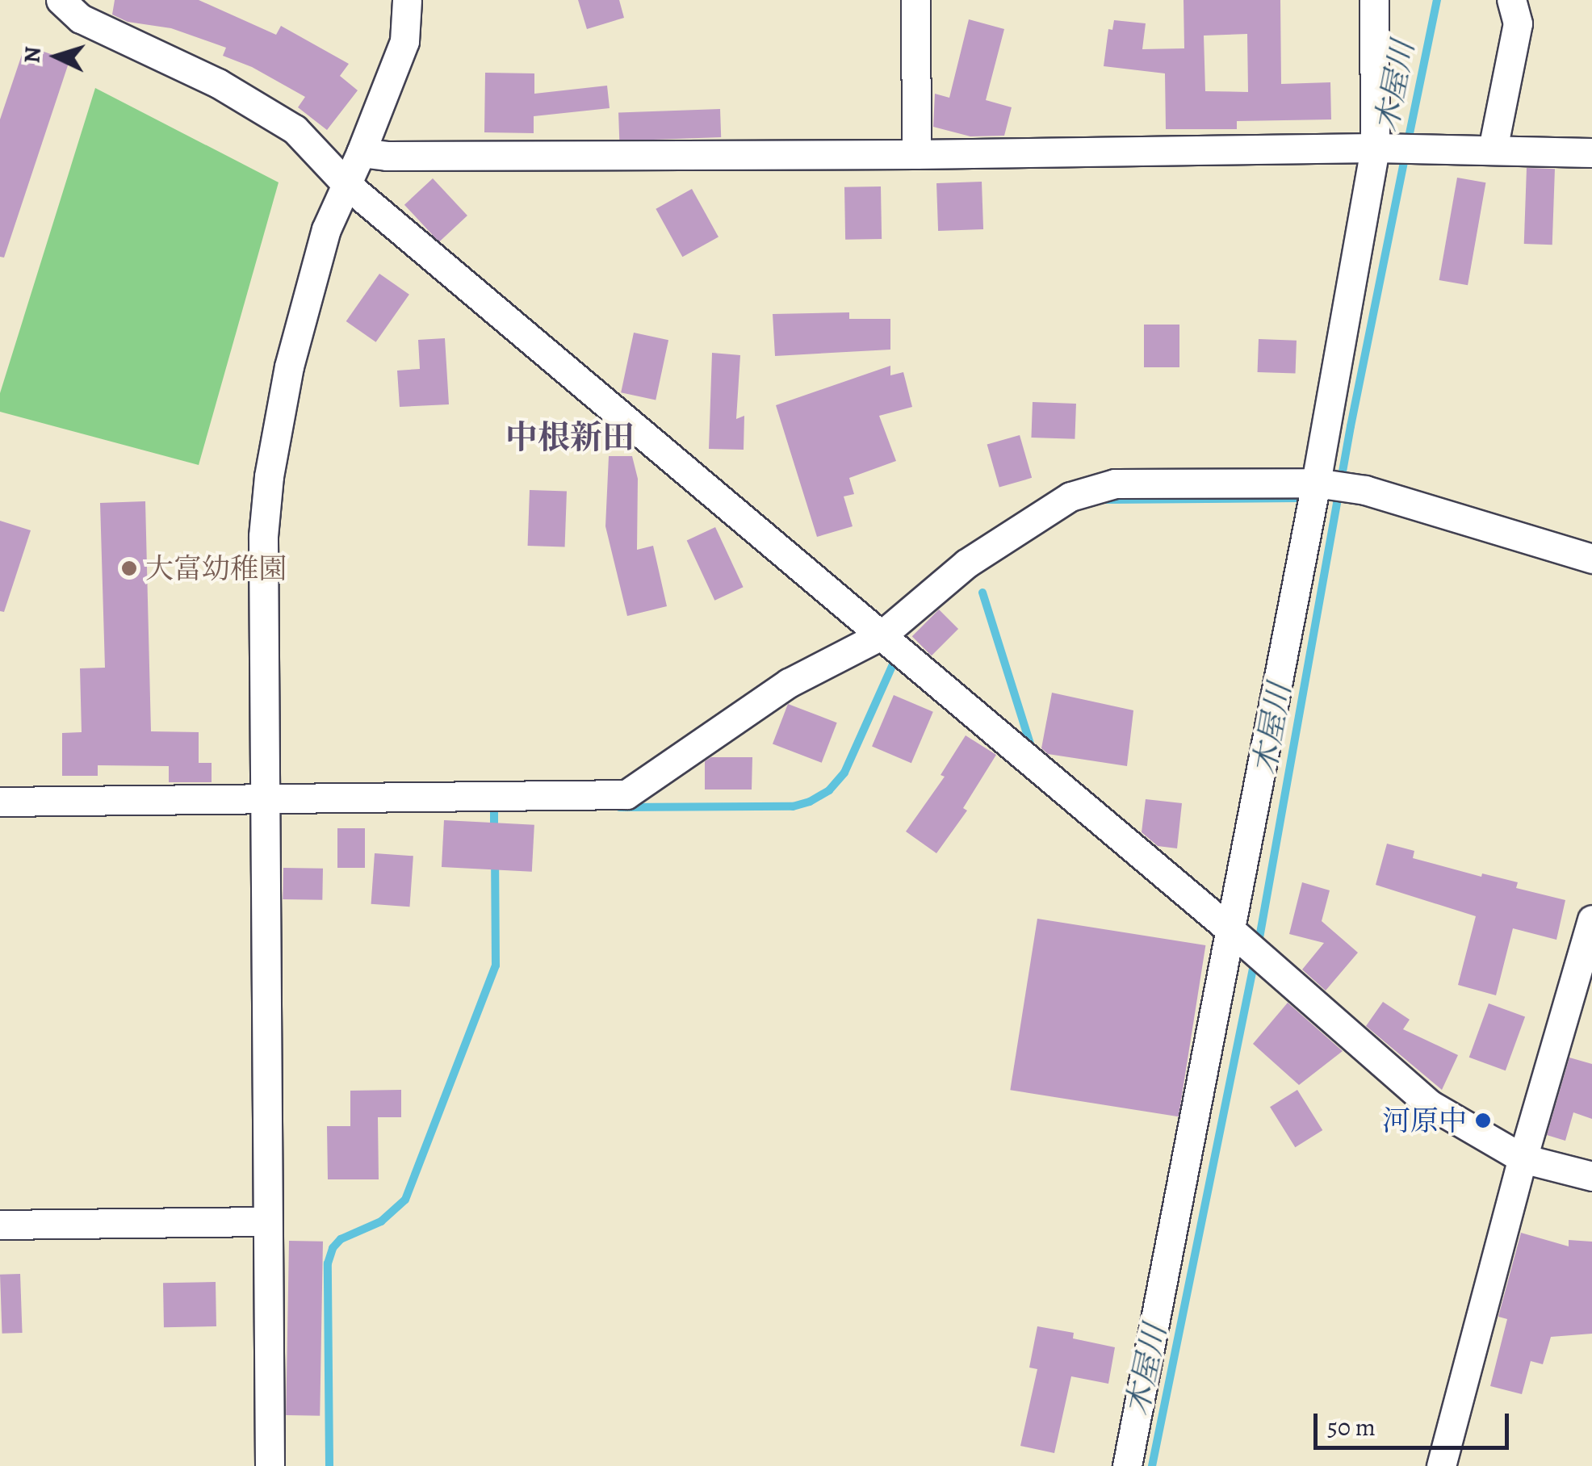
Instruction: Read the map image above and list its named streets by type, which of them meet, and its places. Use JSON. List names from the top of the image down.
{
  "districts": ["中根新田"],
  "water": ["木屋川"],
  "places": ["大富幼稚園", "河原中"],
  "scale_bar": "50 m",
  "north": "left"
}
